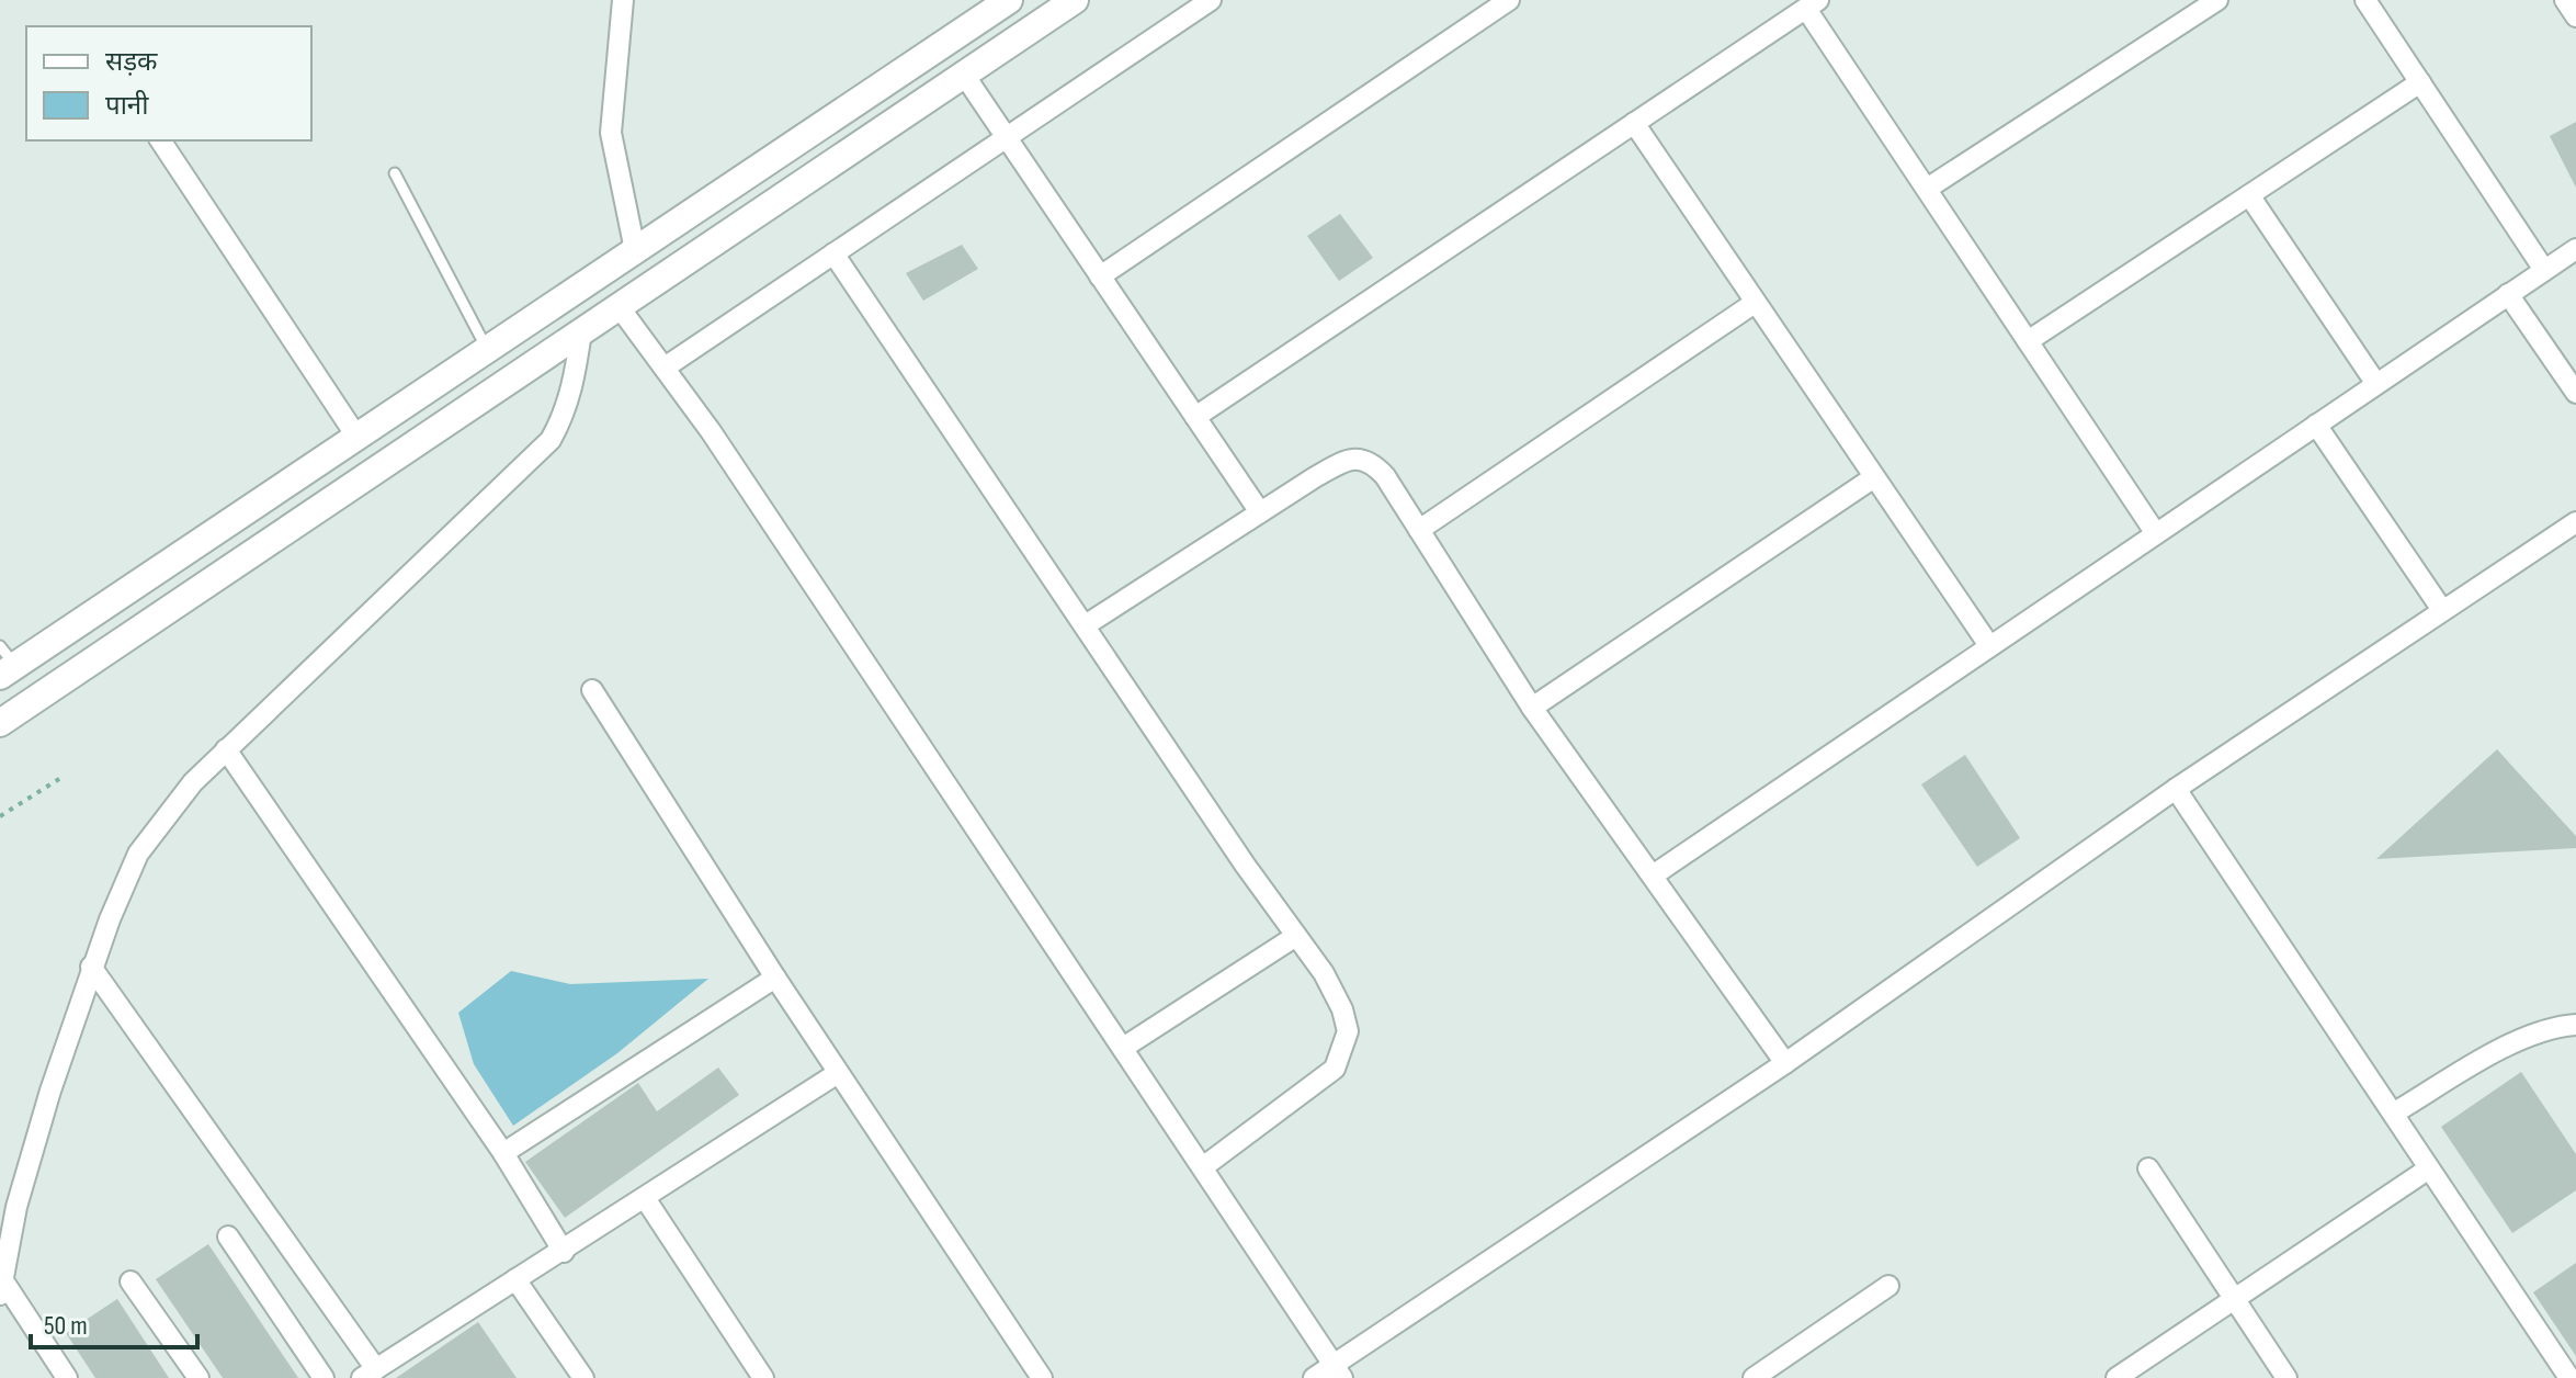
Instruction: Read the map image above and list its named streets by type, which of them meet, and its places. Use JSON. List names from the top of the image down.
{
  "legend": ["सड़क", "पानी"],
  "scale_bar": "50 m"
}
